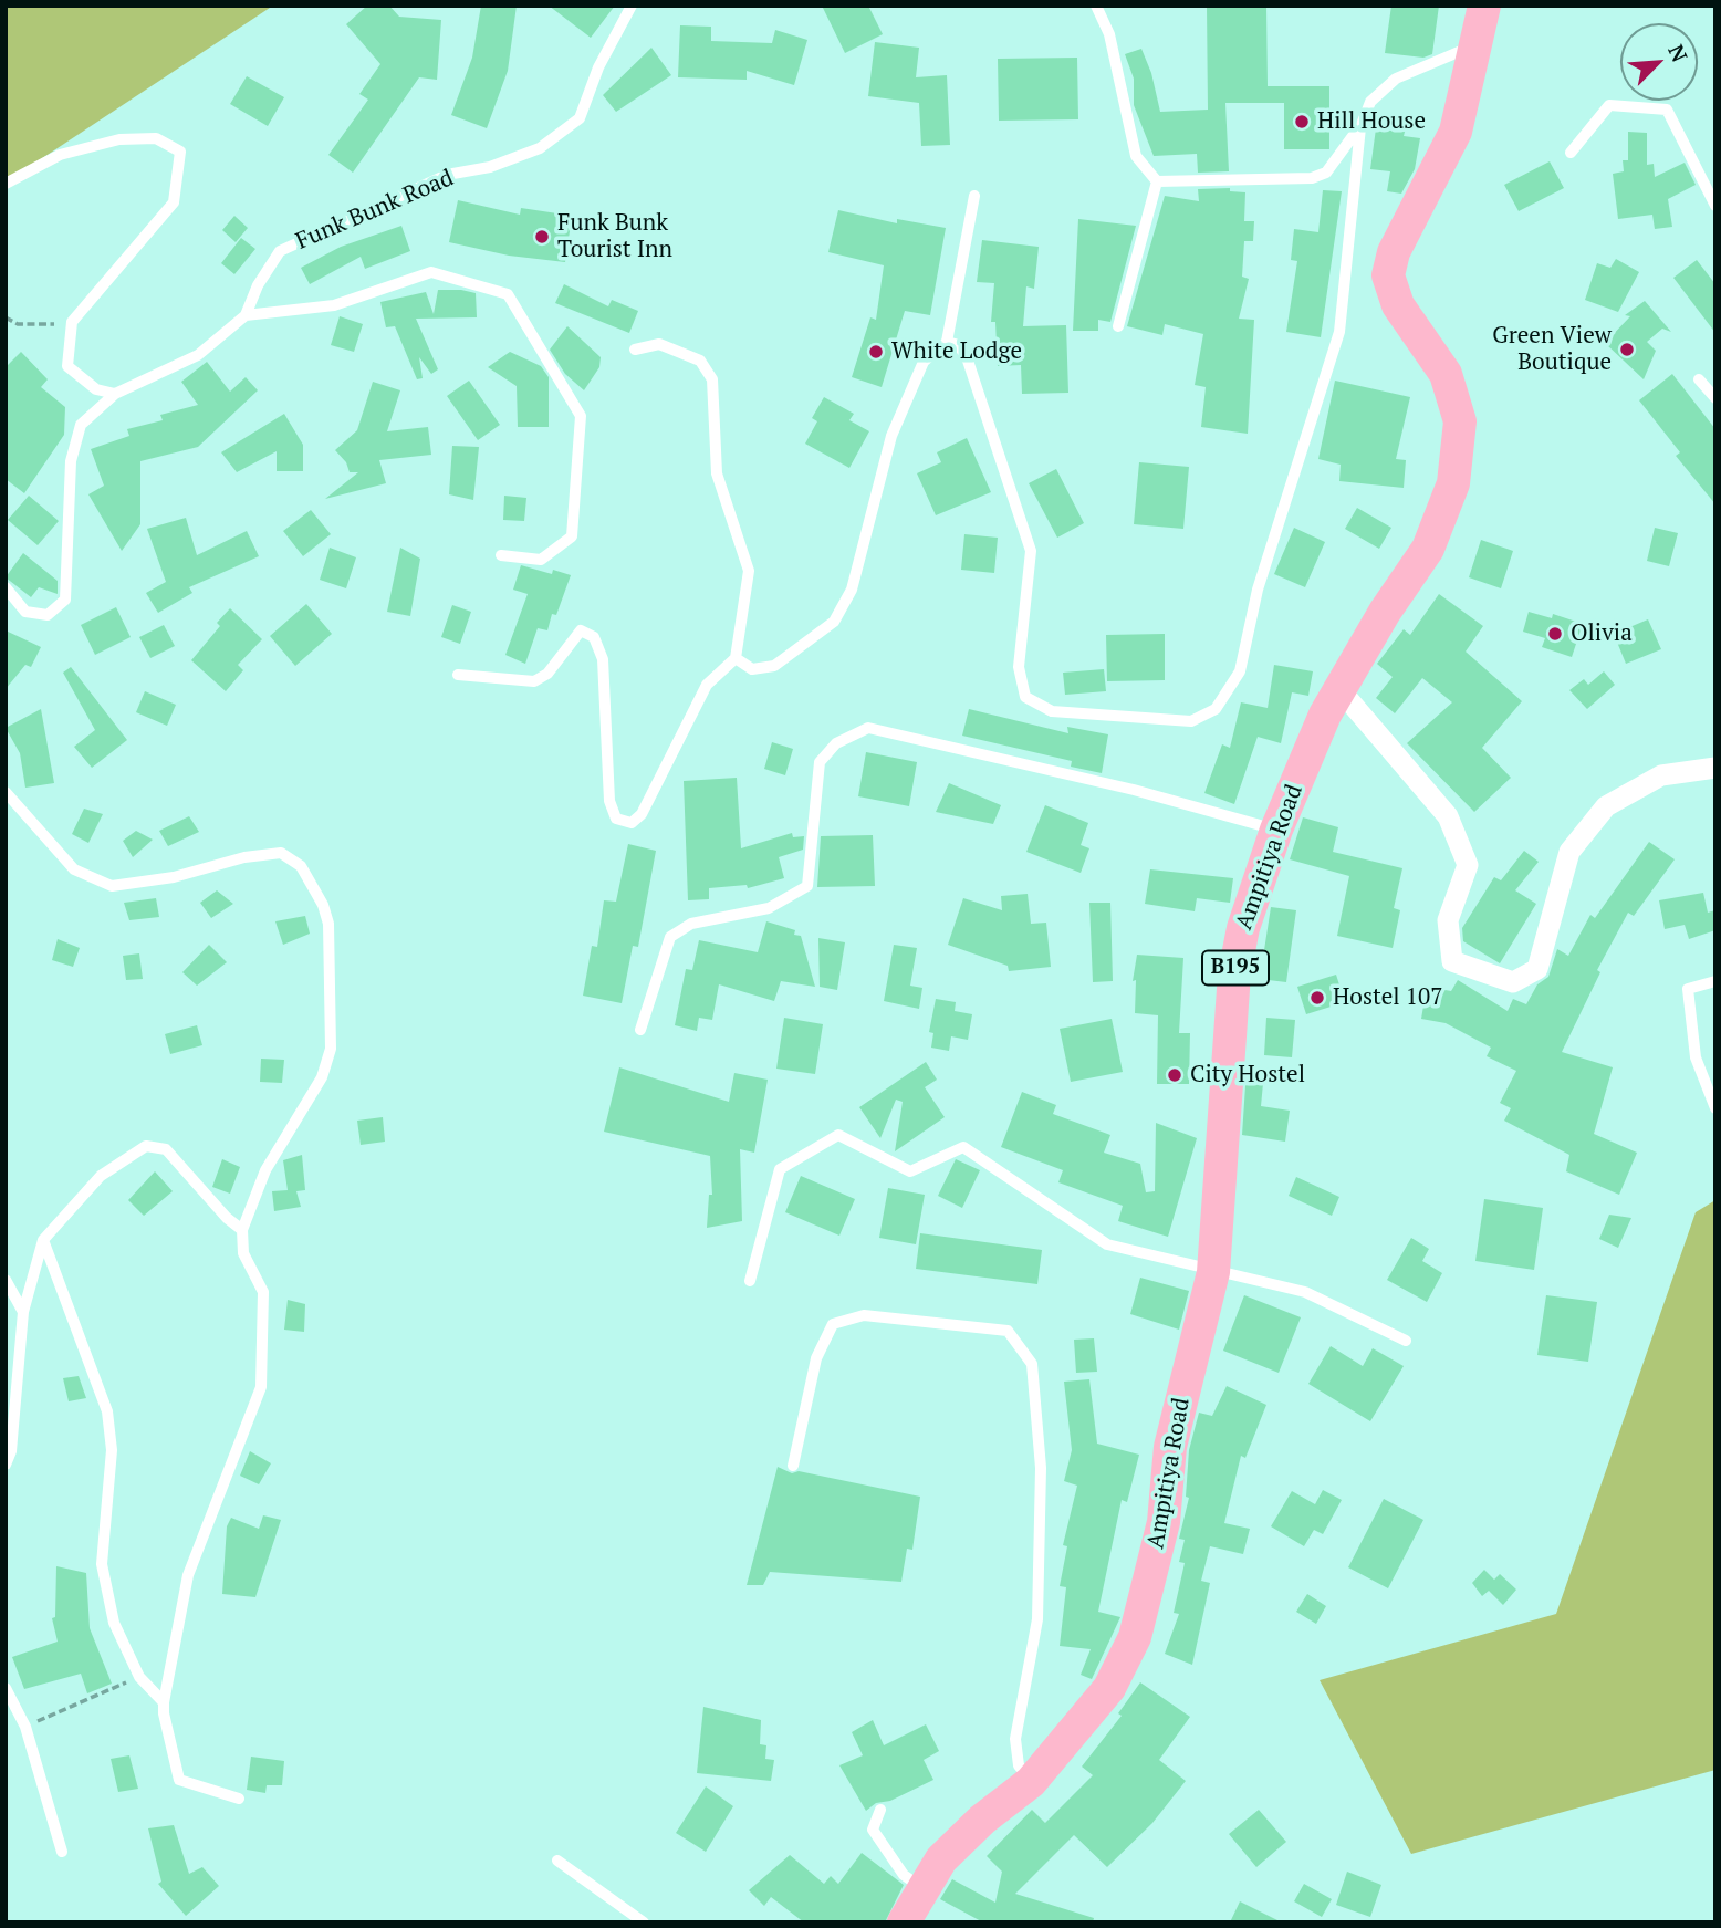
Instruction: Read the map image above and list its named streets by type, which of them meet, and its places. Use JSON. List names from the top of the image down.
{
  "streets": {
    "main road": ["Ampitiya Road", "B195"],
    "lane": ["Funk Bunk Road"]
  },
  "places": [
    "Hill House",
    "Funk Bunk Tourist Inn",
    "Green View Boutique",
    "White Lodge",
    "Olivia",
    "Hostel 107",
    "City Hostel"
  ],
  "north": "top right"
}
